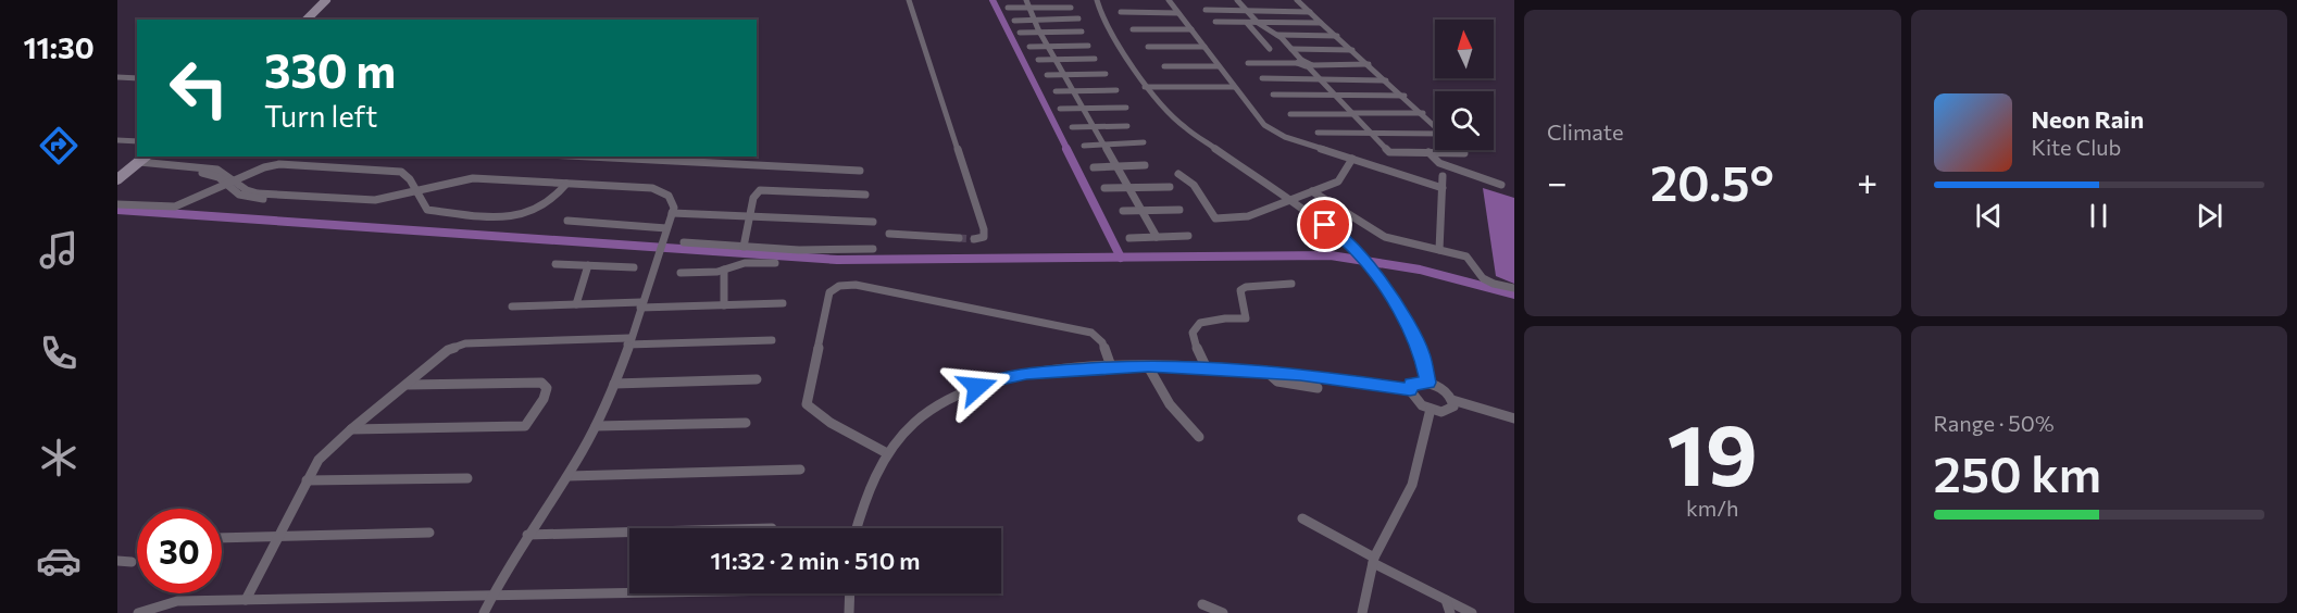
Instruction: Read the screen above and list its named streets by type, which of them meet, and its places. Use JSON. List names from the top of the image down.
{
  "north": "top",
  "page": {
    "tabs": "11:30",
    "tile": [
      "Climate",
      ["19", "km/h"],
      ["Range · 50%", "250 km"]
    ],
    "turn": ["330 m", "Turn left"],
    "song": ["Neon Rain", "Kite Club"],
    "heat": ["−", "20.5°", "+"],
    "limit": "30",
    "trip": "11:32 · 2 min · 510 m"
  }
}
